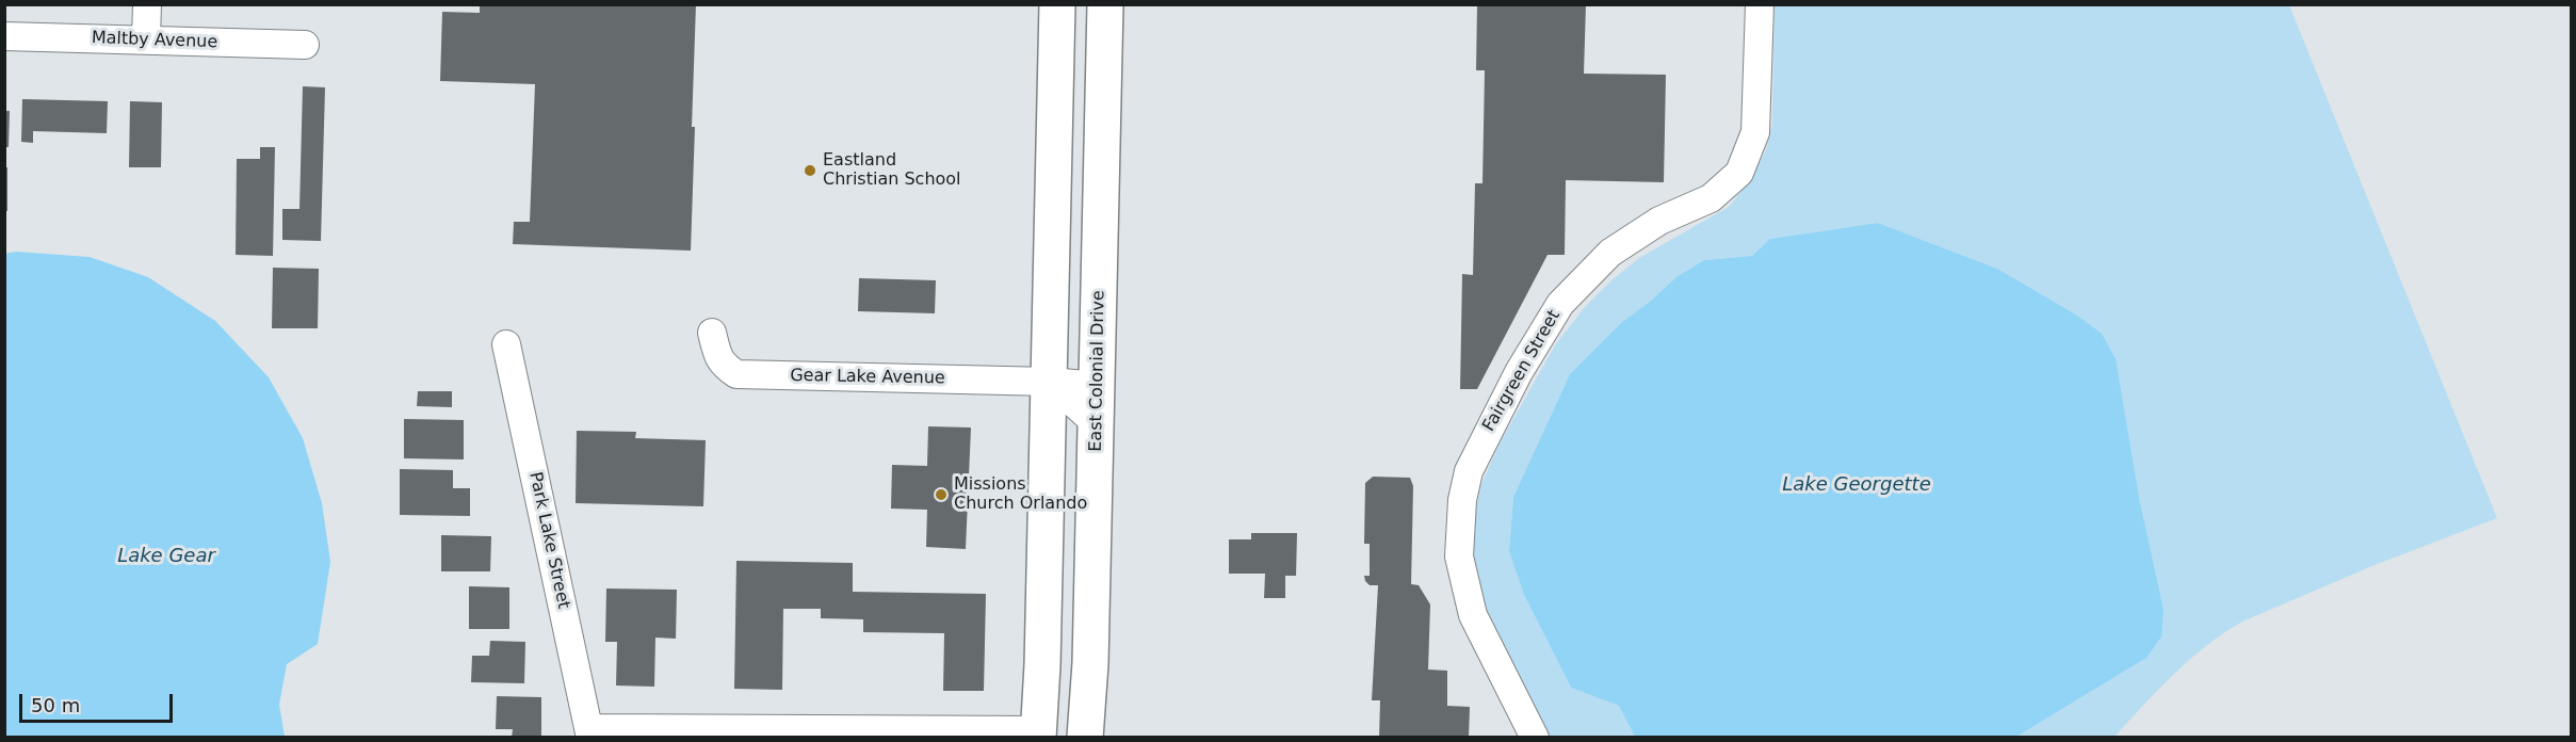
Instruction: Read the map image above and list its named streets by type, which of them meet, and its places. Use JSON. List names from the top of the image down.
{
  "streets": {
    "highway": ["East Colonial Drive"],
    "street": [
      "Maltby Avenue",
      "Fairgreen Street",
      "Gear Lake Avenue",
      "Park Lake Street"
    ]
  },
  "crossings": [
    ["East Colonial Drive", "Gear Lake Avenue"]
  ],
  "water": ["Lake Georgette", "Lake Gear"],
  "places": ["Eastland Christian School", "Missions Church Orlando"],
  "scale_bar": "50 m"
}
